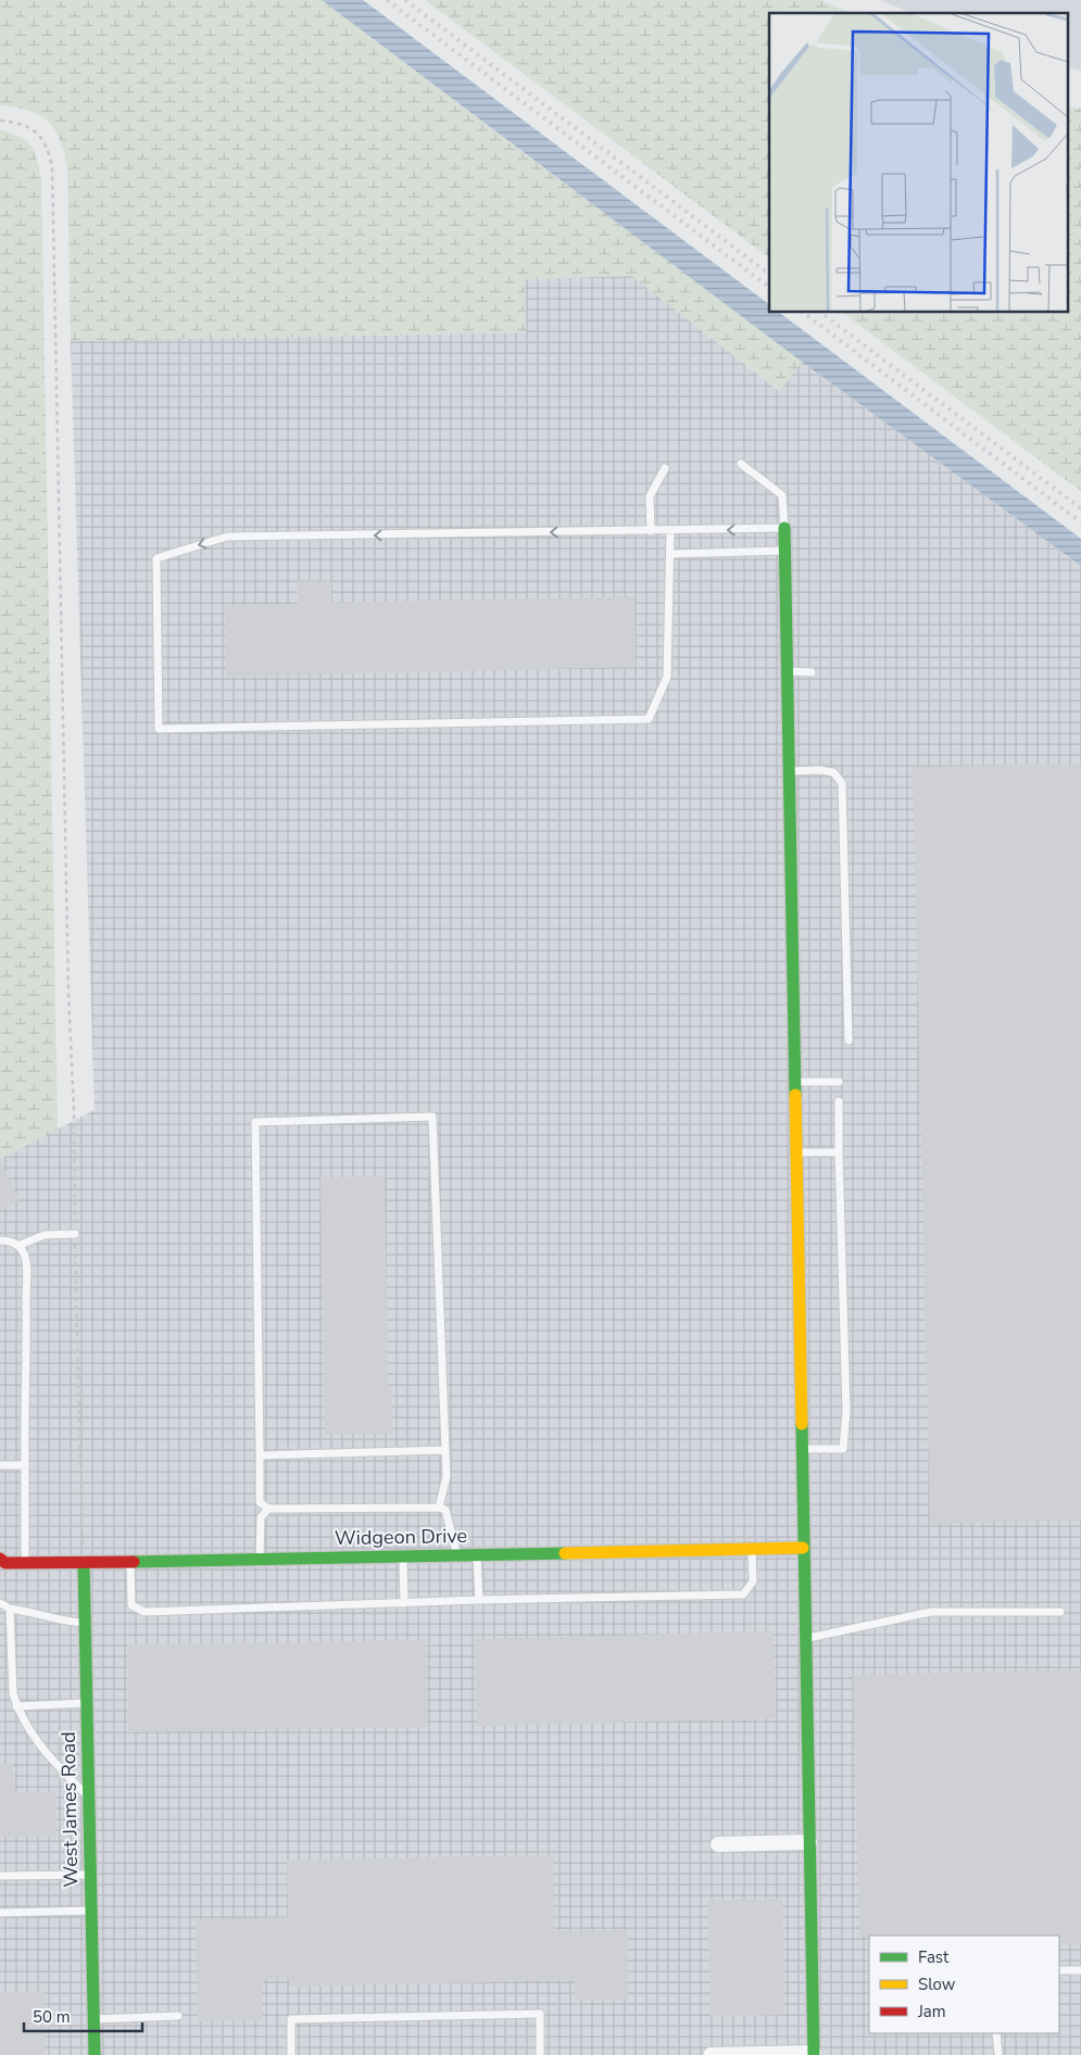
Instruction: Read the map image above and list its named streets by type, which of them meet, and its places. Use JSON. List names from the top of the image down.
{
  "streets": {
    "street": ["Widgeon Drive", "West James Road"]
  },
  "crossings": [
    ["Widgeon Drive", "West James Road"]
  ],
  "legend": ["Fast", "Slow", "Jam"],
  "scale_bar": "50 m"
}
